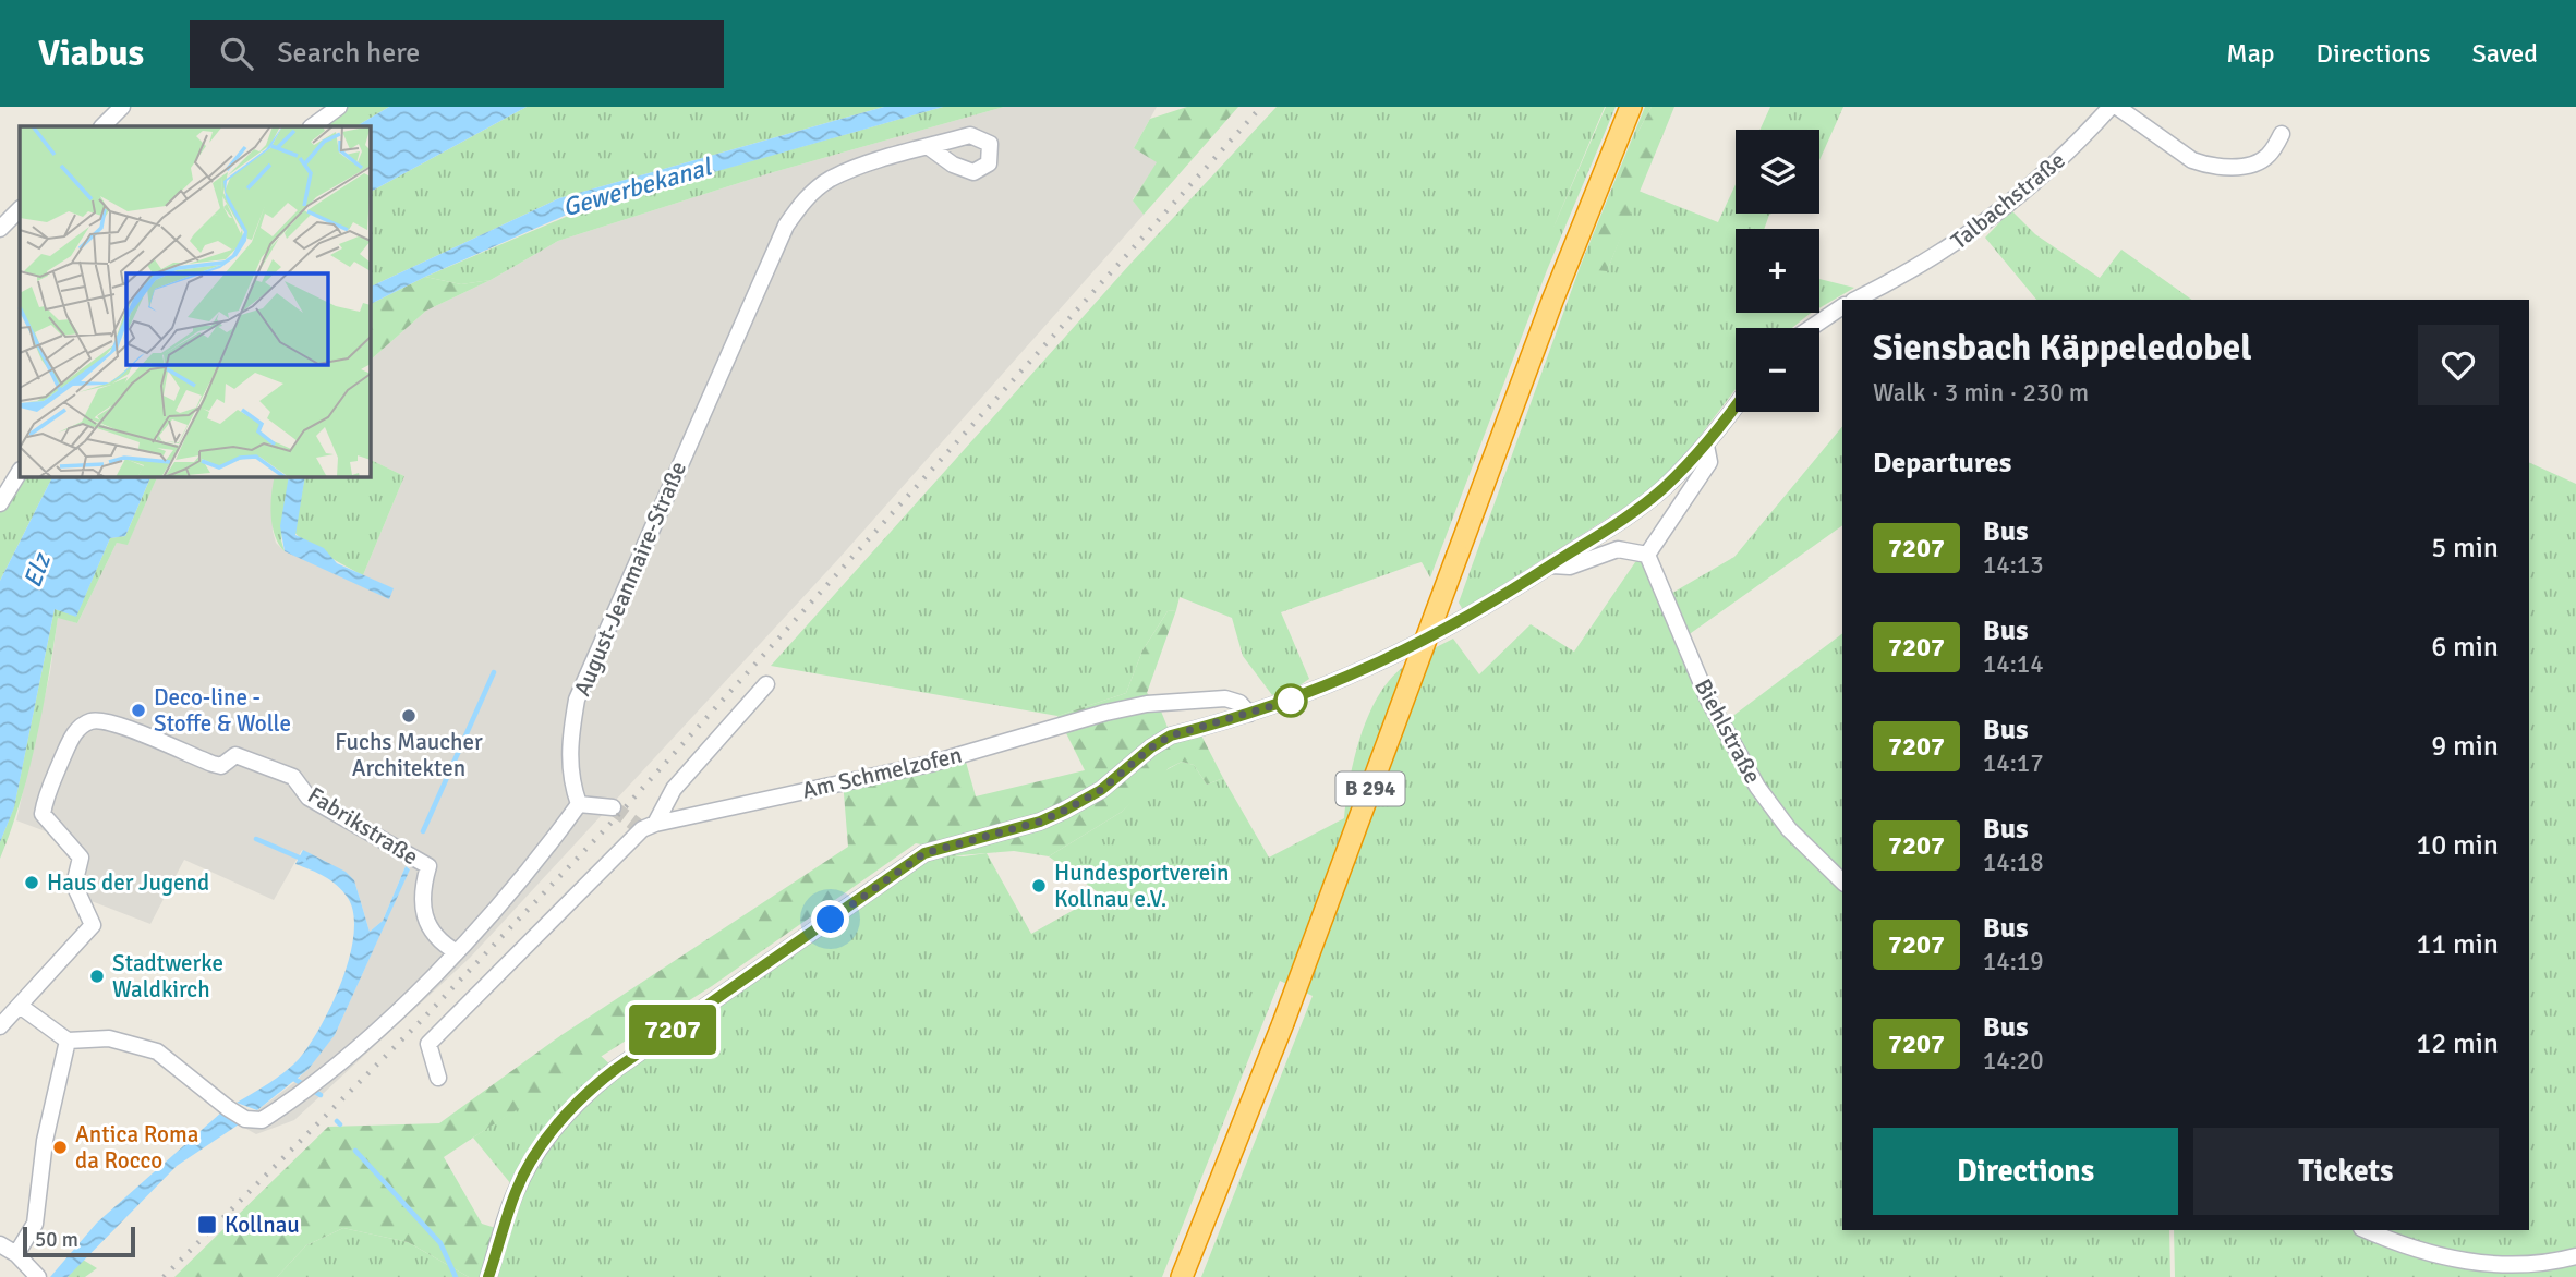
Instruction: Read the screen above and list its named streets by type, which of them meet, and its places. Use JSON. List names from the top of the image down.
{
  "streets": {
    "highway": ["B 294"],
    "street": [
      "Talbachstraße",
      "August-Jeanmaire-Straße",
      "Biehlstraße",
      "Am Schmelzofen",
      "Fabrikstraße"
    ]
  },
  "water": ["Gewerbekanal", "Elz"],
  "places": {
    "other": [
      "Deco-line - Stoffe & Wolle",
      "Fuchs Maucher Architekten",
      "Haus der Jugend",
      "Hundesportverein Kollnau e.V.",
      "Stadtwerke Waldkirch",
      "Antica Roma da Rocco"
    ],
    "transit": ["Kollnau"]
  },
  "lines": ["bus line 7207"],
  "scale_bar": "50 m",
  "page": {
    "header": "Viabus",
    "search": "Search here",
    "nav": ["Map", "Directions", "Saved"],
    "on_map": "7207",
    "map_buttons": ["+", "−"],
    "heading": [
      ["Siensbach Käppeledobel", "Walk · 3 min · 230 m"],
      "Departures"
    ],
    "list": [
      {
        "mark": "7207",
        "name": "Bus",
        "note": "14:13",
        "value": "5 min"
      },
      {
        "mark": "7207",
        "name": "Bus",
        "note": "14:14",
        "value": "6 min"
      },
      {
        "mark": "7207",
        "name": "Bus",
        "note": "14:17",
        "value": "9 min"
      },
      {
        "mark": "7207",
        "name": "Bus",
        "note": "14:18",
        "value": "10 min"
      },
      {
        "mark": "7207",
        "name": "Bus",
        "note": "14:19",
        "value": "11 min"
      },
      {
        "mark": "7207",
        "name": "Bus",
        "note": "14:20",
        "value": "12 min"
      }
    ],
    "buttons": ["Directions", "Tickets"],
    "scale": "50 m"
  }
}
